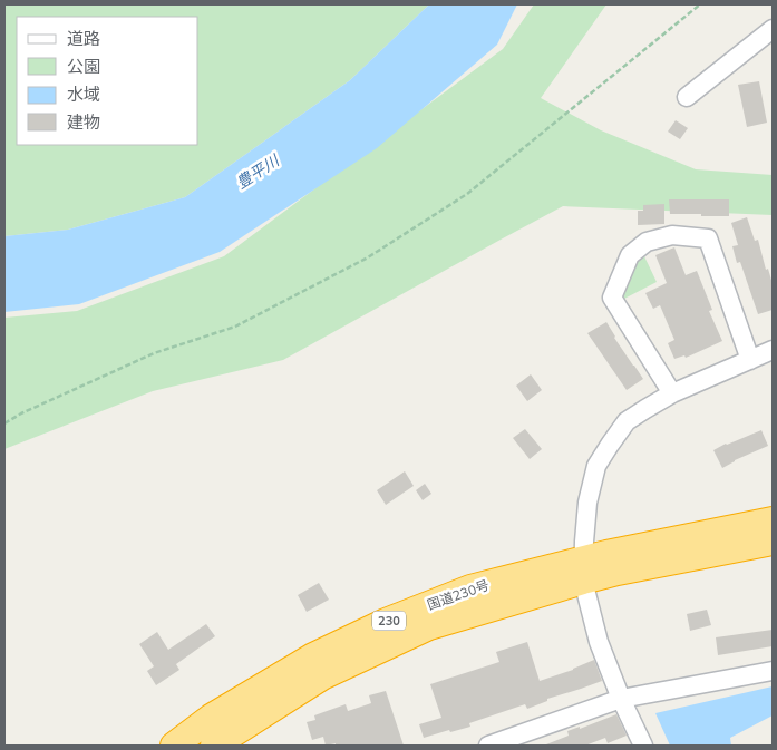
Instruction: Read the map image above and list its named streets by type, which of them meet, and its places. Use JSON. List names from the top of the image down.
{
  "streets": {
    "highway": ["国道230号", "230"]
  },
  "water": ["豊平川"],
  "legend": [
    "道路",
    "公園",
    "水域",
    "建物"
  ]
}
